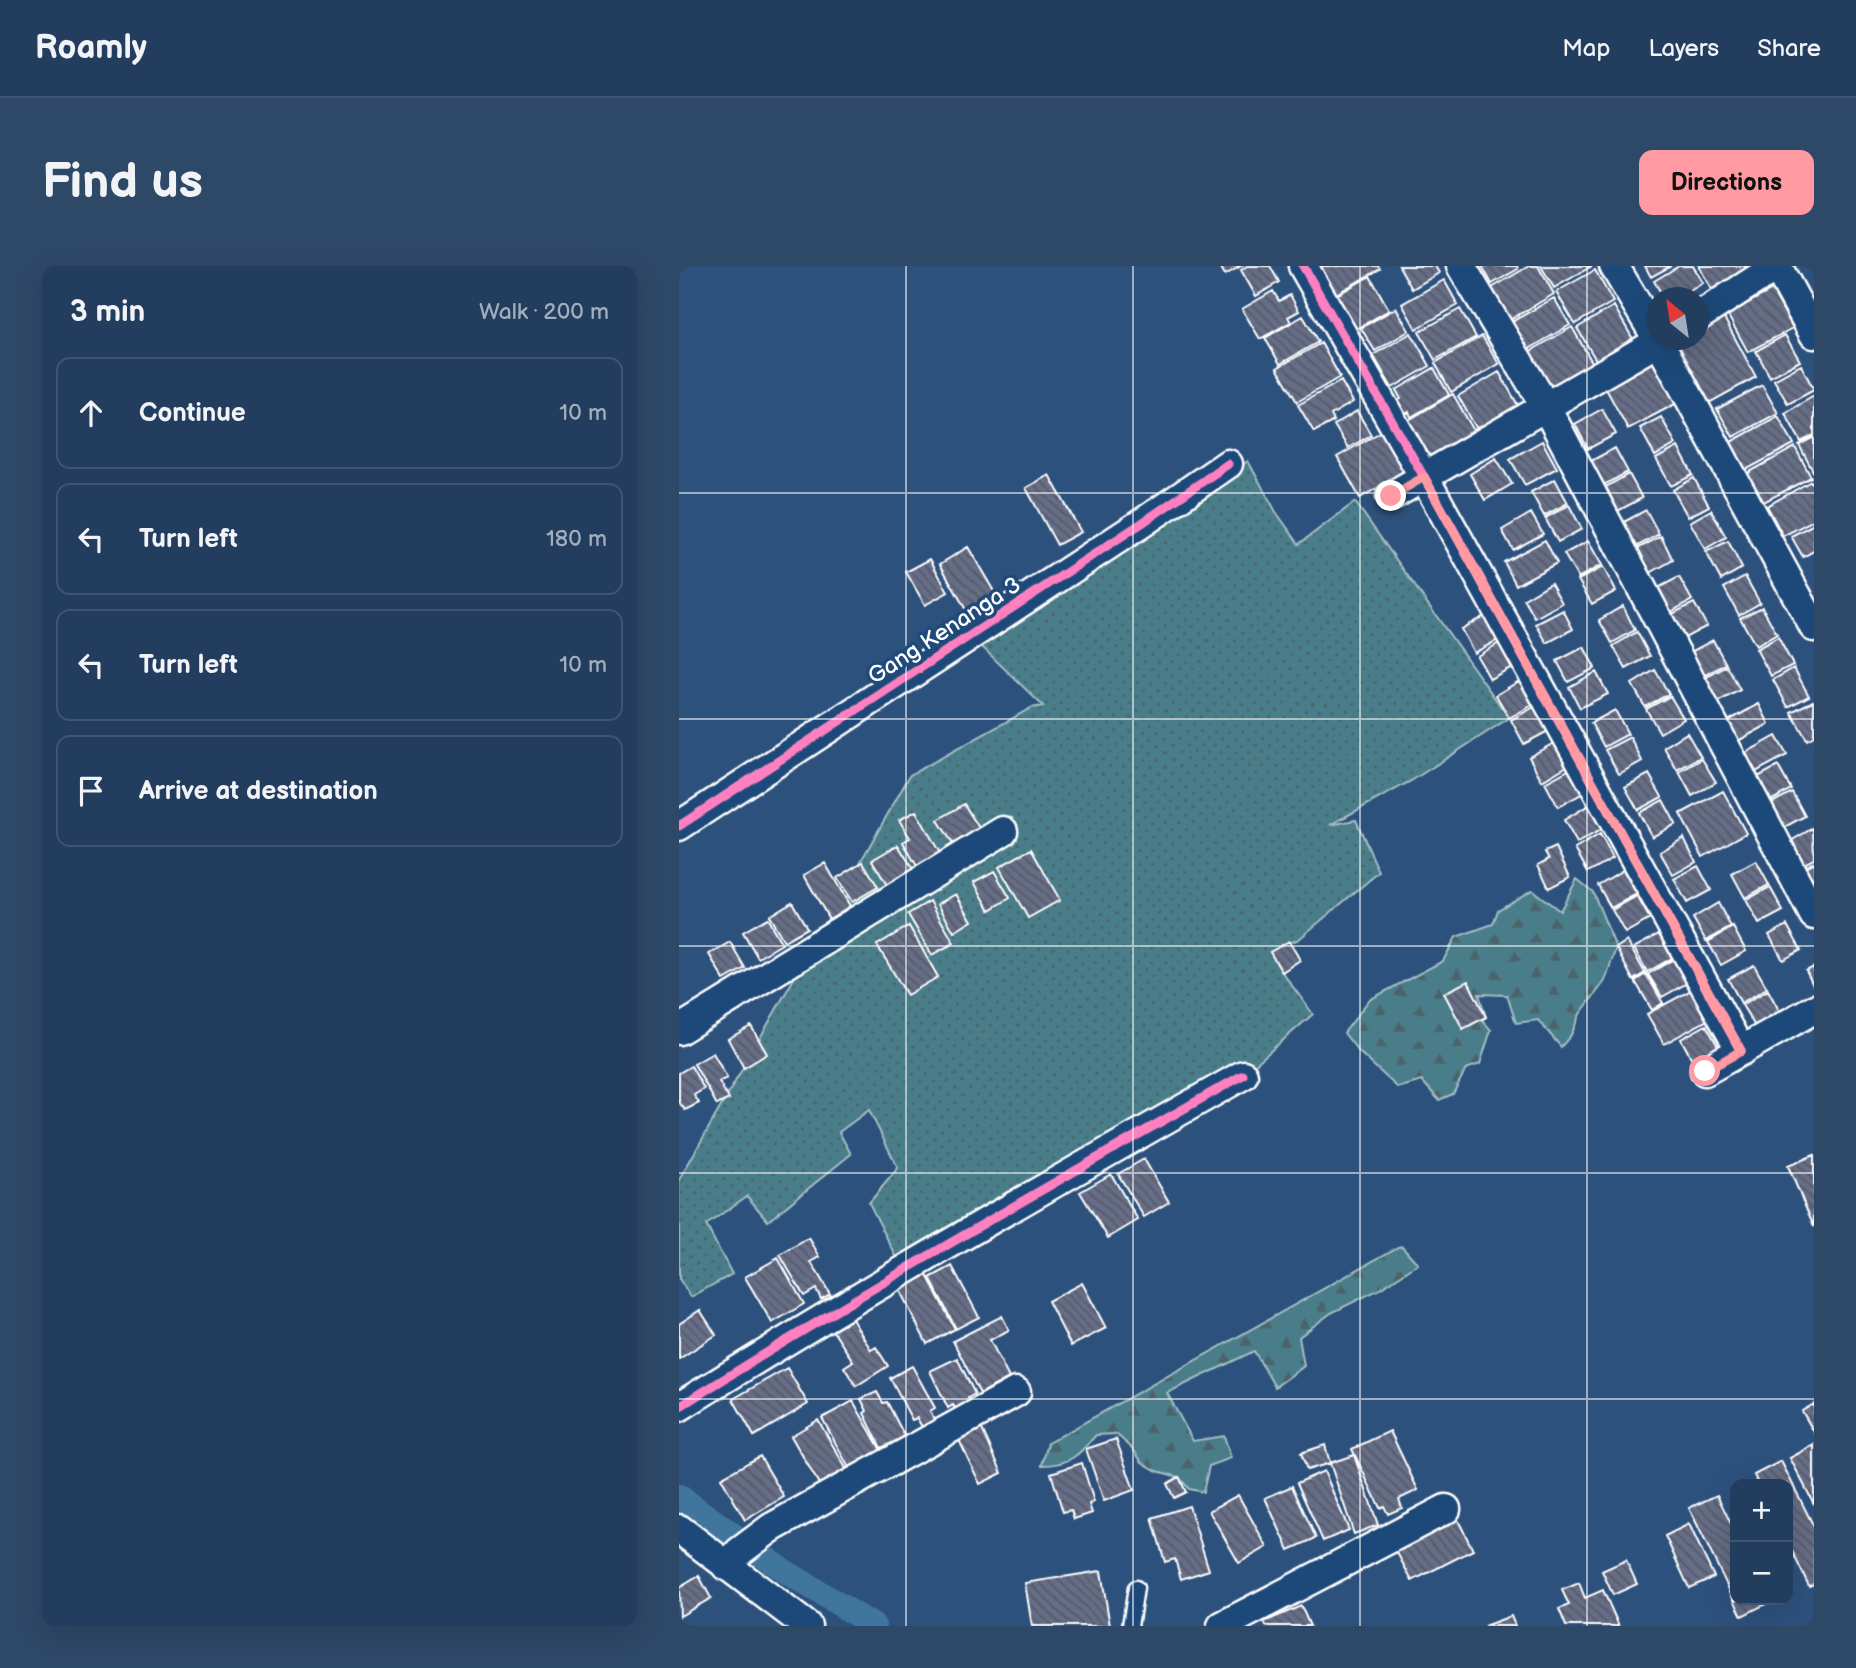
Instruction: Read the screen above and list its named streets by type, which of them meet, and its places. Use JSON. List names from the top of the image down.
{
  "streets": {
    "street": ["Gang Kenanga 3"]
  },
  "north": "top left",
  "page": {
    "header": "Roamly",
    "nav": ["Map", "Layers", "Share"],
    "buttons": "Directions",
    "title": "Find us",
    "heading": ["3 min", "Walk · 200 m"],
    "list": [
      ["Continue", "10 m"],
      ["Turn left", "180 m"],
      ["Turn left", "10 m"],
      "Arrive at destination"
    ],
    "map_buttons": ["+", "−"]
  }
}
